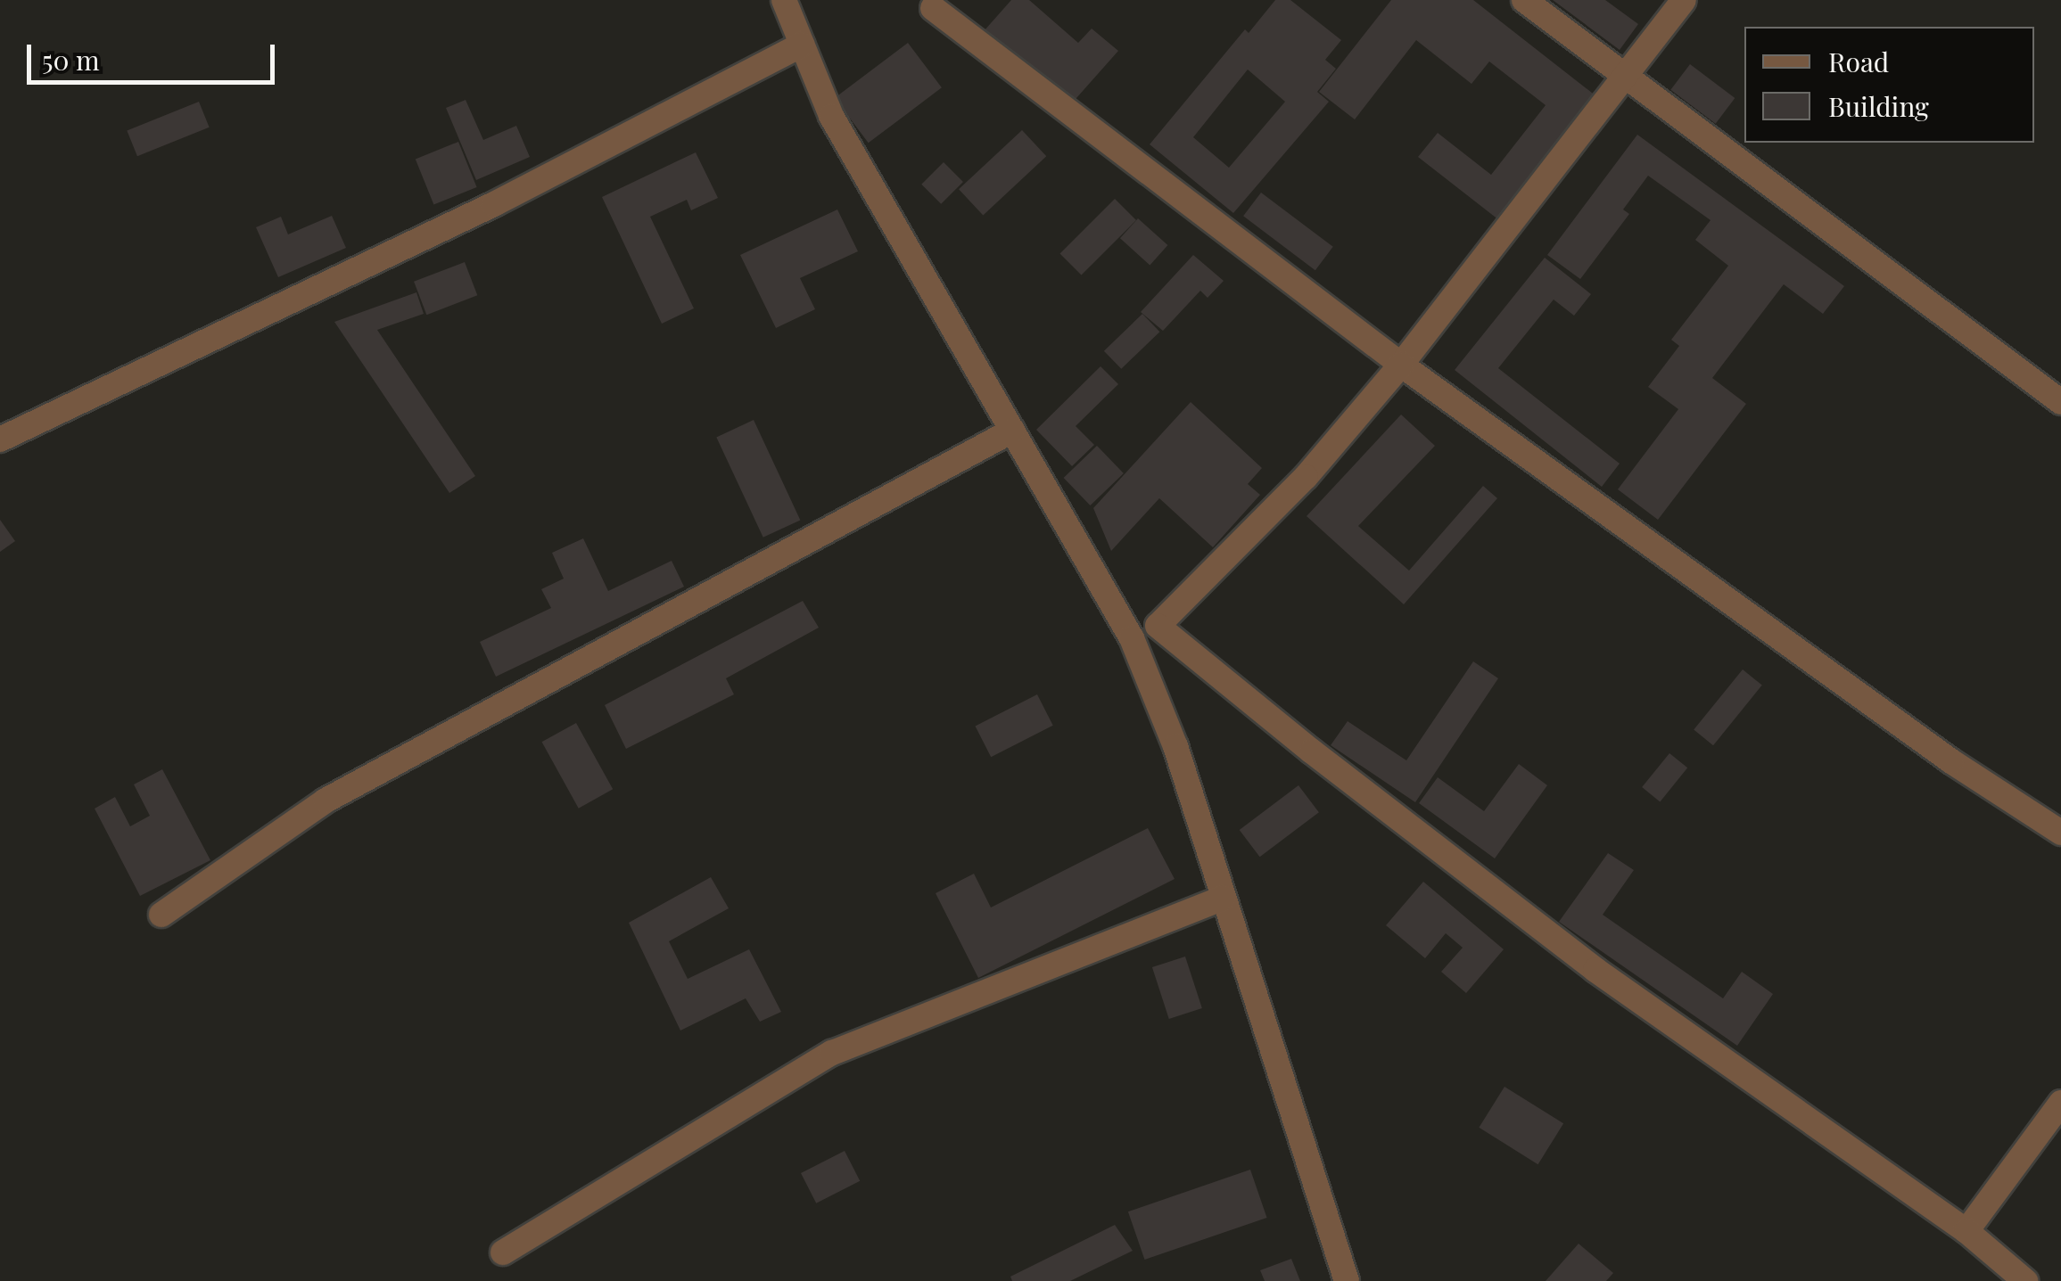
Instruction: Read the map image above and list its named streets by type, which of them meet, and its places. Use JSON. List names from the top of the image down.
{
  "legend": ["Road", "Building"],
  "scale_bar": "50 m"
}
